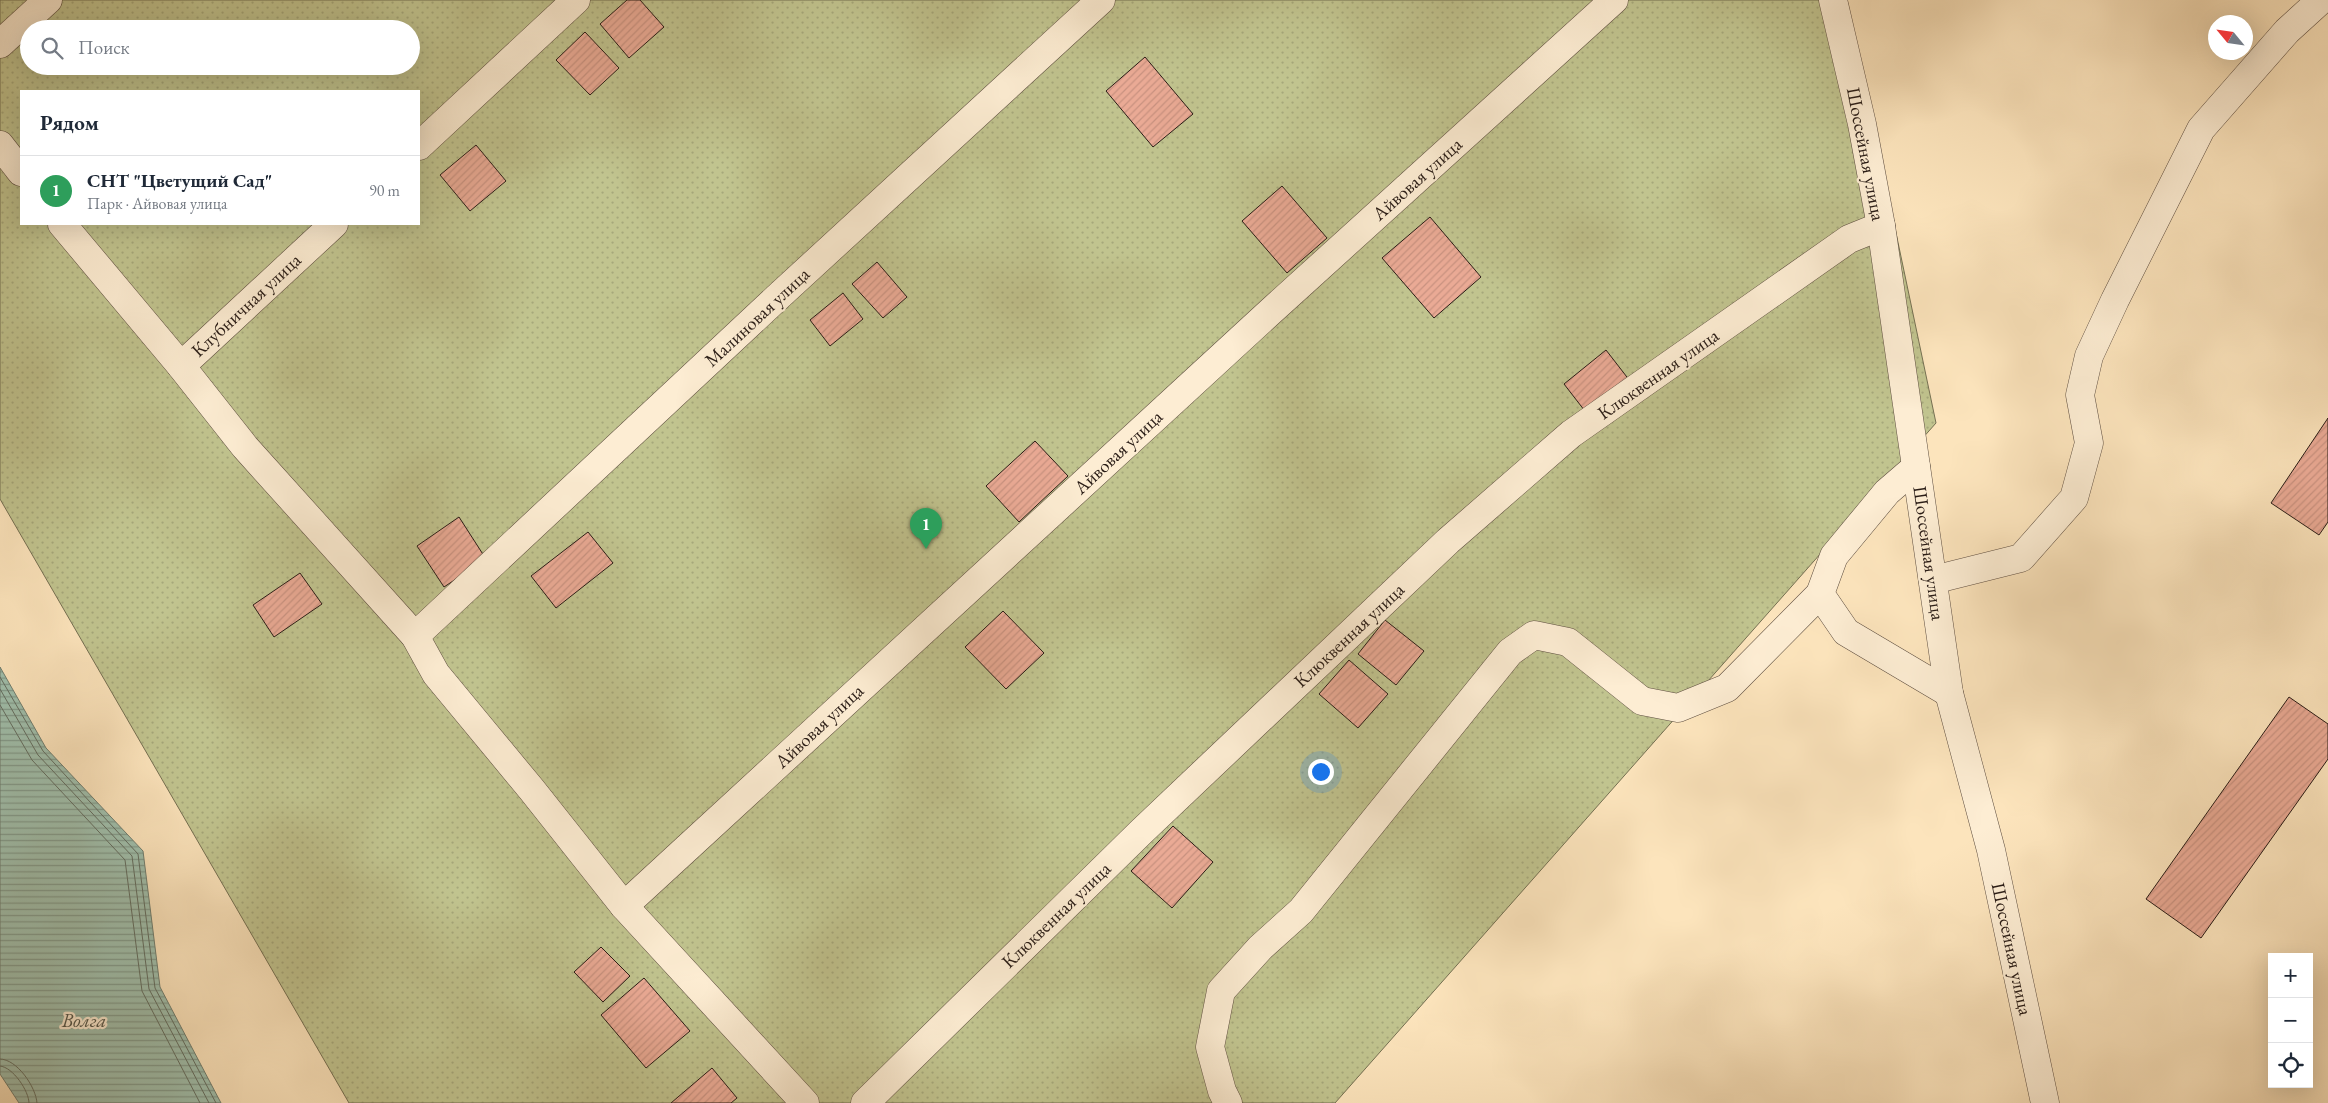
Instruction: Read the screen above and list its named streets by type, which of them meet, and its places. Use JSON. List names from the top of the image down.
{
  "streets": {
    "street": [
      "Шоссейная улица",
      "Айвовая улица",
      "Клубничная улица",
      "Малиновая улица",
      "Клюквенная улица"
    ]
  },
  "crossings": [
    ["Шоссейная улица", "Клюквенная улица"]
  ],
  "water": ["Волга"],
  "north": "top left",
  "page": {
    "search": "Поиск",
    "heading": "Рядом",
    "list": [
      {
        "mark": "1",
        "name": "СНТ \"Цветущий Сад\"",
        "note": "Парк · Айвовая улица",
        "value": "90 m"
      }
    ],
    "pins": "1",
    "map_buttons": ["+", "−"]
  }
}
